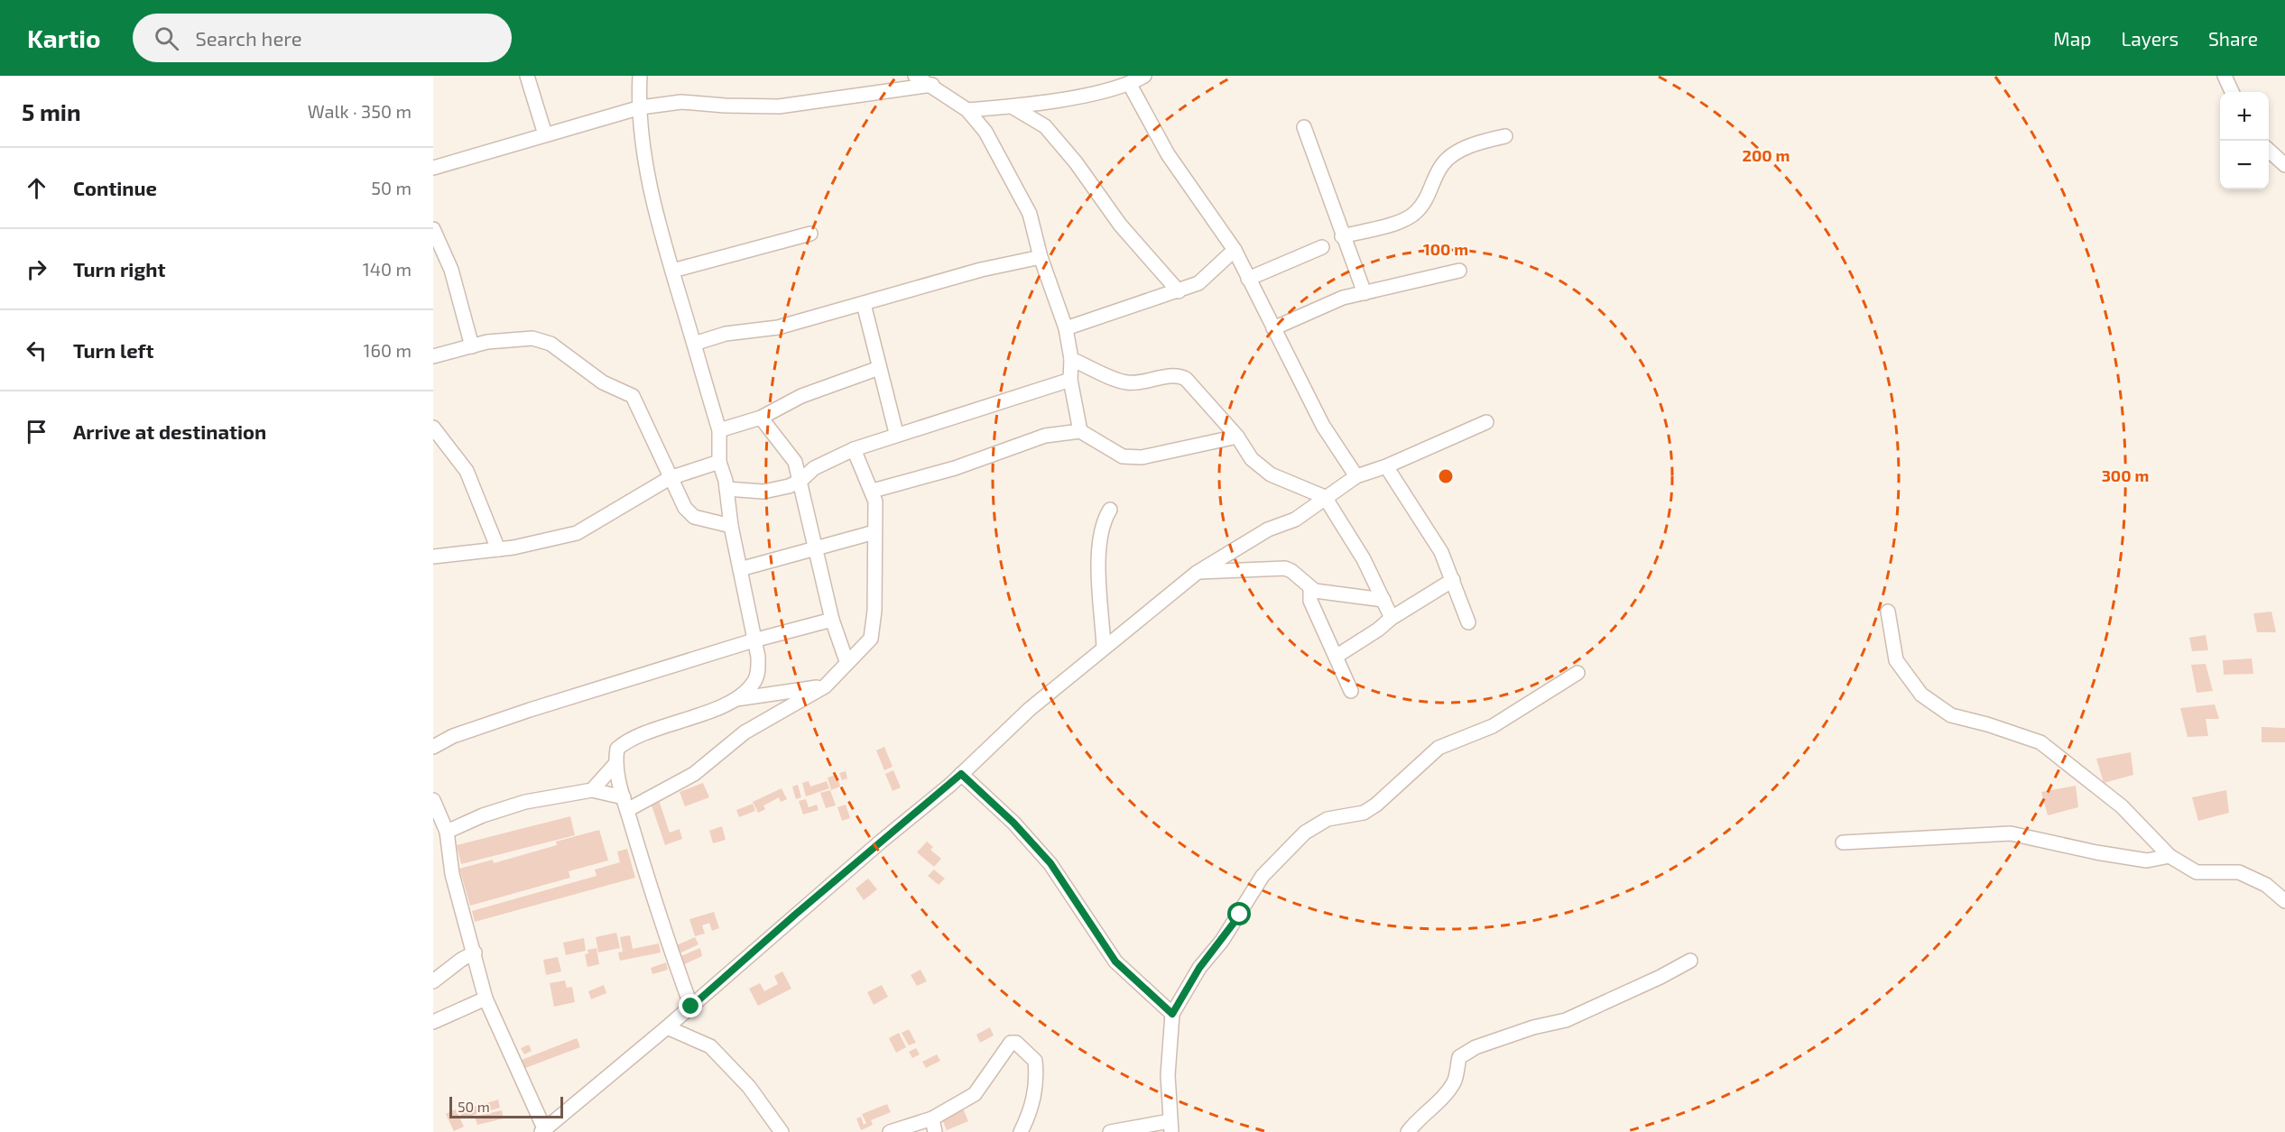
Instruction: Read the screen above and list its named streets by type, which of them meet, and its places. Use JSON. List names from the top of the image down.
{
  "scale_bar": "50 m",
  "page": {
    "header": "Kartio",
    "search": "Search here",
    "nav": ["Map", "Layers", "Share"],
    "heading": ["5 min", "Walk · 350 m"],
    "map_buttons": ["+", "−"],
    "list": [
      ["Continue", "50 m"],
      ["Turn right", "140 m"],
      ["Turn left", "160 m"],
      "Arrive at destination"
    ],
    "scale": "50 m"
  },
  "rings": ["200 m", "100 m", "300 m"]
}
